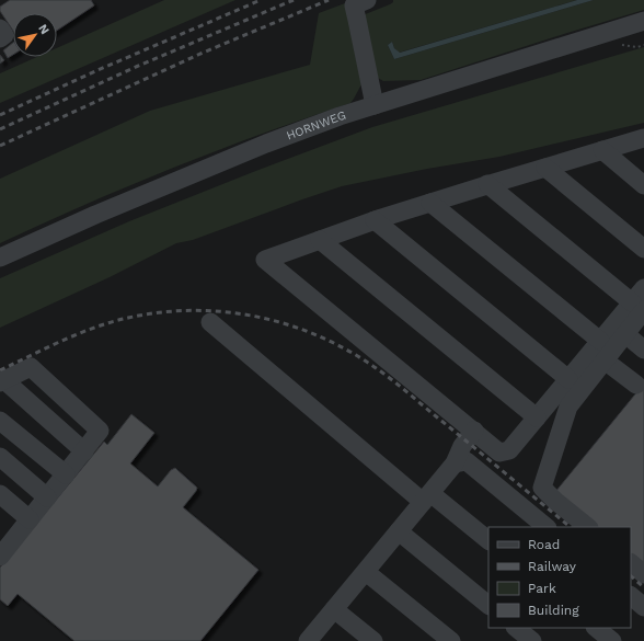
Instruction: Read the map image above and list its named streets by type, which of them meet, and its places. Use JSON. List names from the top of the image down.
{
  "streets": {
    "street": ["HORNWEG"]
  },
  "legend": [
    "Road",
    "Railway",
    "Park",
    "Building"
  ],
  "north": "top right"
}
